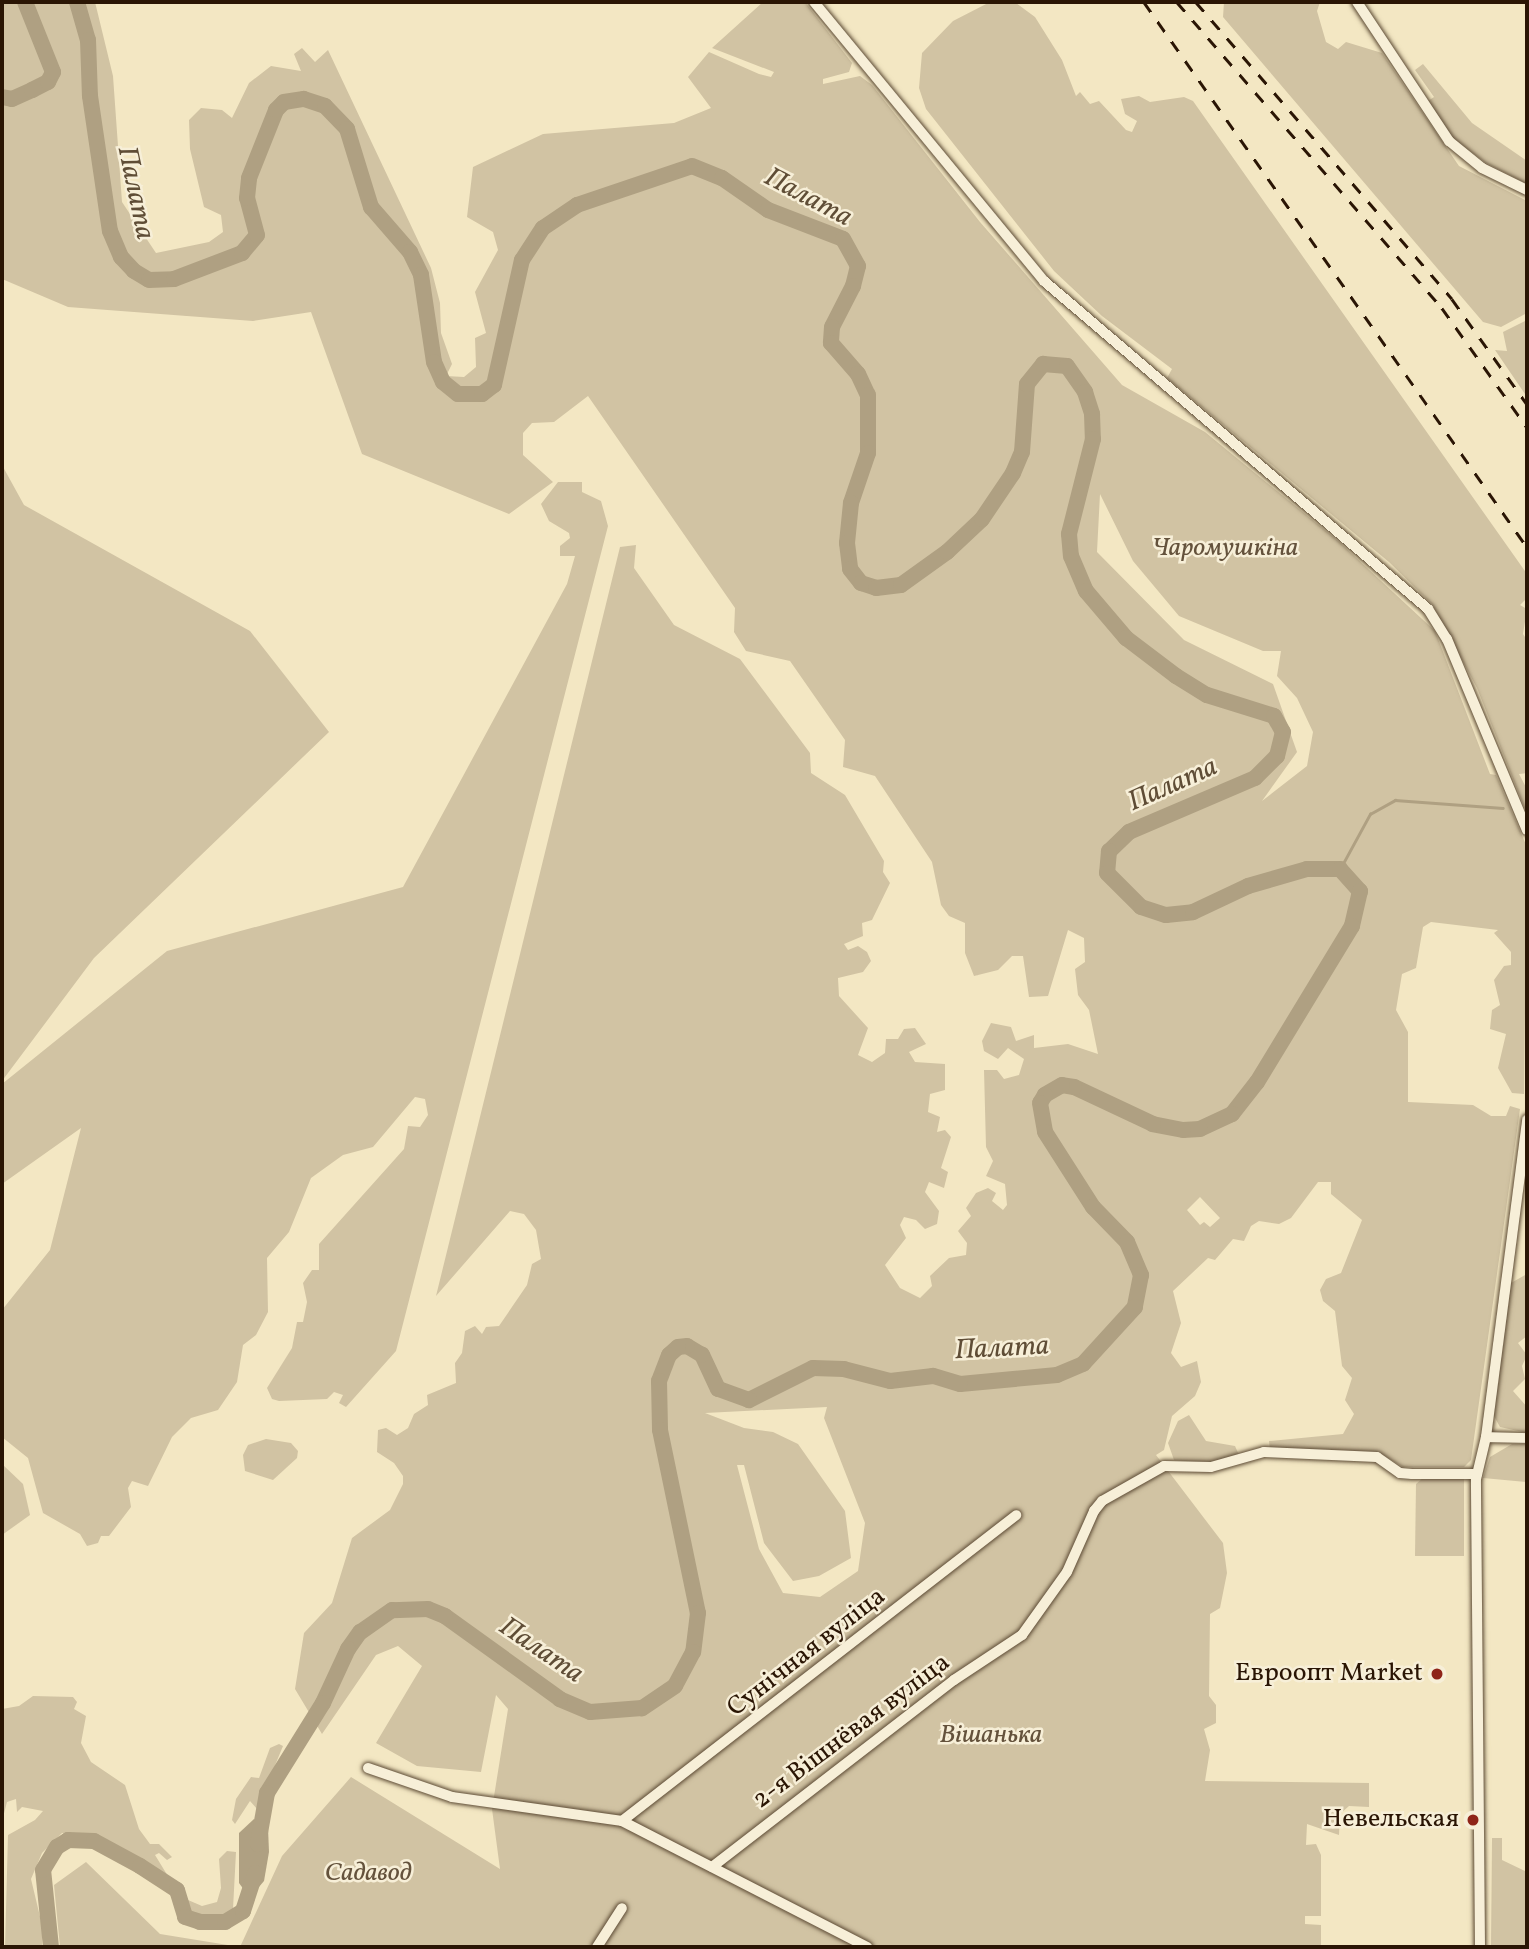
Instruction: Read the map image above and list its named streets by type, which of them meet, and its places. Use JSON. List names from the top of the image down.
{
  "streets": {
    "street": ["Сунічная вуліца", "2-я Вішнёвая вуліца"]
  },
  "water": ["Палата"],
  "parks": ["Чаромушкіна", "Вішанька", "Садавод"],
  "places": ["Евроопт Market", "Невельская"]
}
